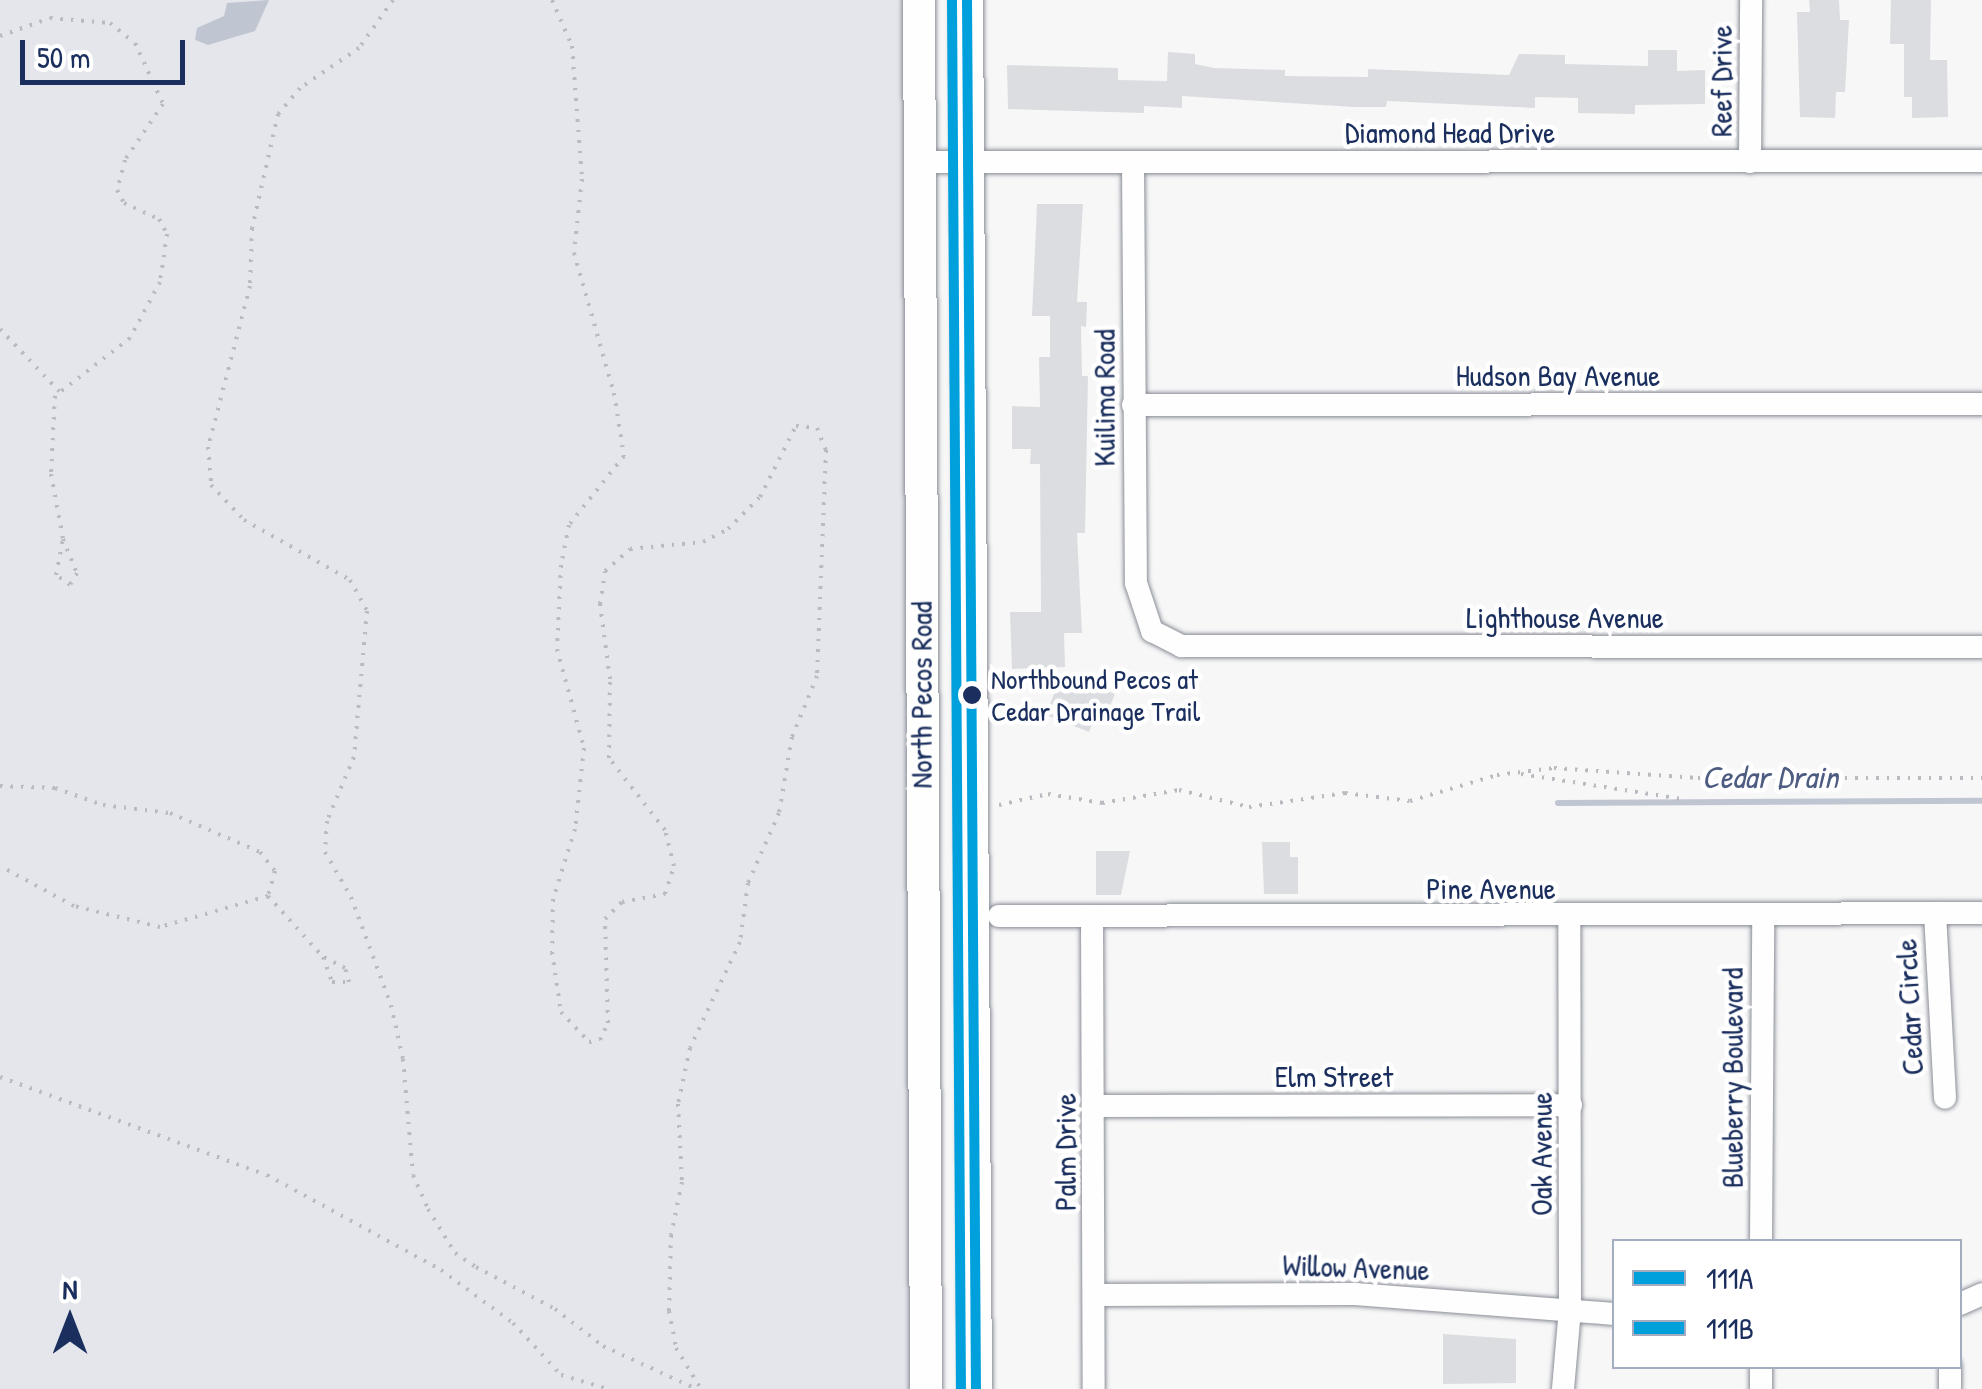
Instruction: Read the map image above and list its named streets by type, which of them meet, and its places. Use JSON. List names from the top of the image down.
{
  "streets": {
    "main road": ["North Pecos Road"],
    "street": [
      "Reef Drive",
      "Diamond Head Drive",
      "Hudson Bay Avenue",
      "Kuilima Road",
      "Lighthouse Avenue",
      "Pine Avenue",
      "Cedar Circle",
      "Elm Street",
      "Blueberry Boulevard",
      "Palm Drive",
      "Oak Avenue",
      "Willow Avenue"
    ]
  },
  "crossings": [
    ["Reef Drive", "Diamond Head Drive"],
    ["Diamond Head Drive", "Kuilima Road"],
    ["Diamond Head Drive", "North Pecos Road"],
    ["Hudson Bay Avenue", "Kuilima Road"],
    ["Kuilima Road", "Lighthouse Avenue"],
    ["Pine Avenue", "Cedar Circle"],
    ["Pine Avenue", "Blueberry Boulevard"],
    ["Pine Avenue", "Palm Drive"],
    ["Pine Avenue", "Oak Avenue"],
    ["Elm Street", "Palm Drive"],
    ["Elm Street", "Oak Avenue"],
    ["Palm Drive", "Willow Avenue"],
    ["Oak Avenue", "Willow Avenue"]
  ],
  "water": ["Cedar Drain"],
  "places": ["Northbound Pecos at Cedar Drainage Trail"],
  "lines": ["transit line 111A", "transit line 111B"],
  "legend": ["111A", "111B"],
  "scale_bar": "50 m",
  "north": "top"
}
